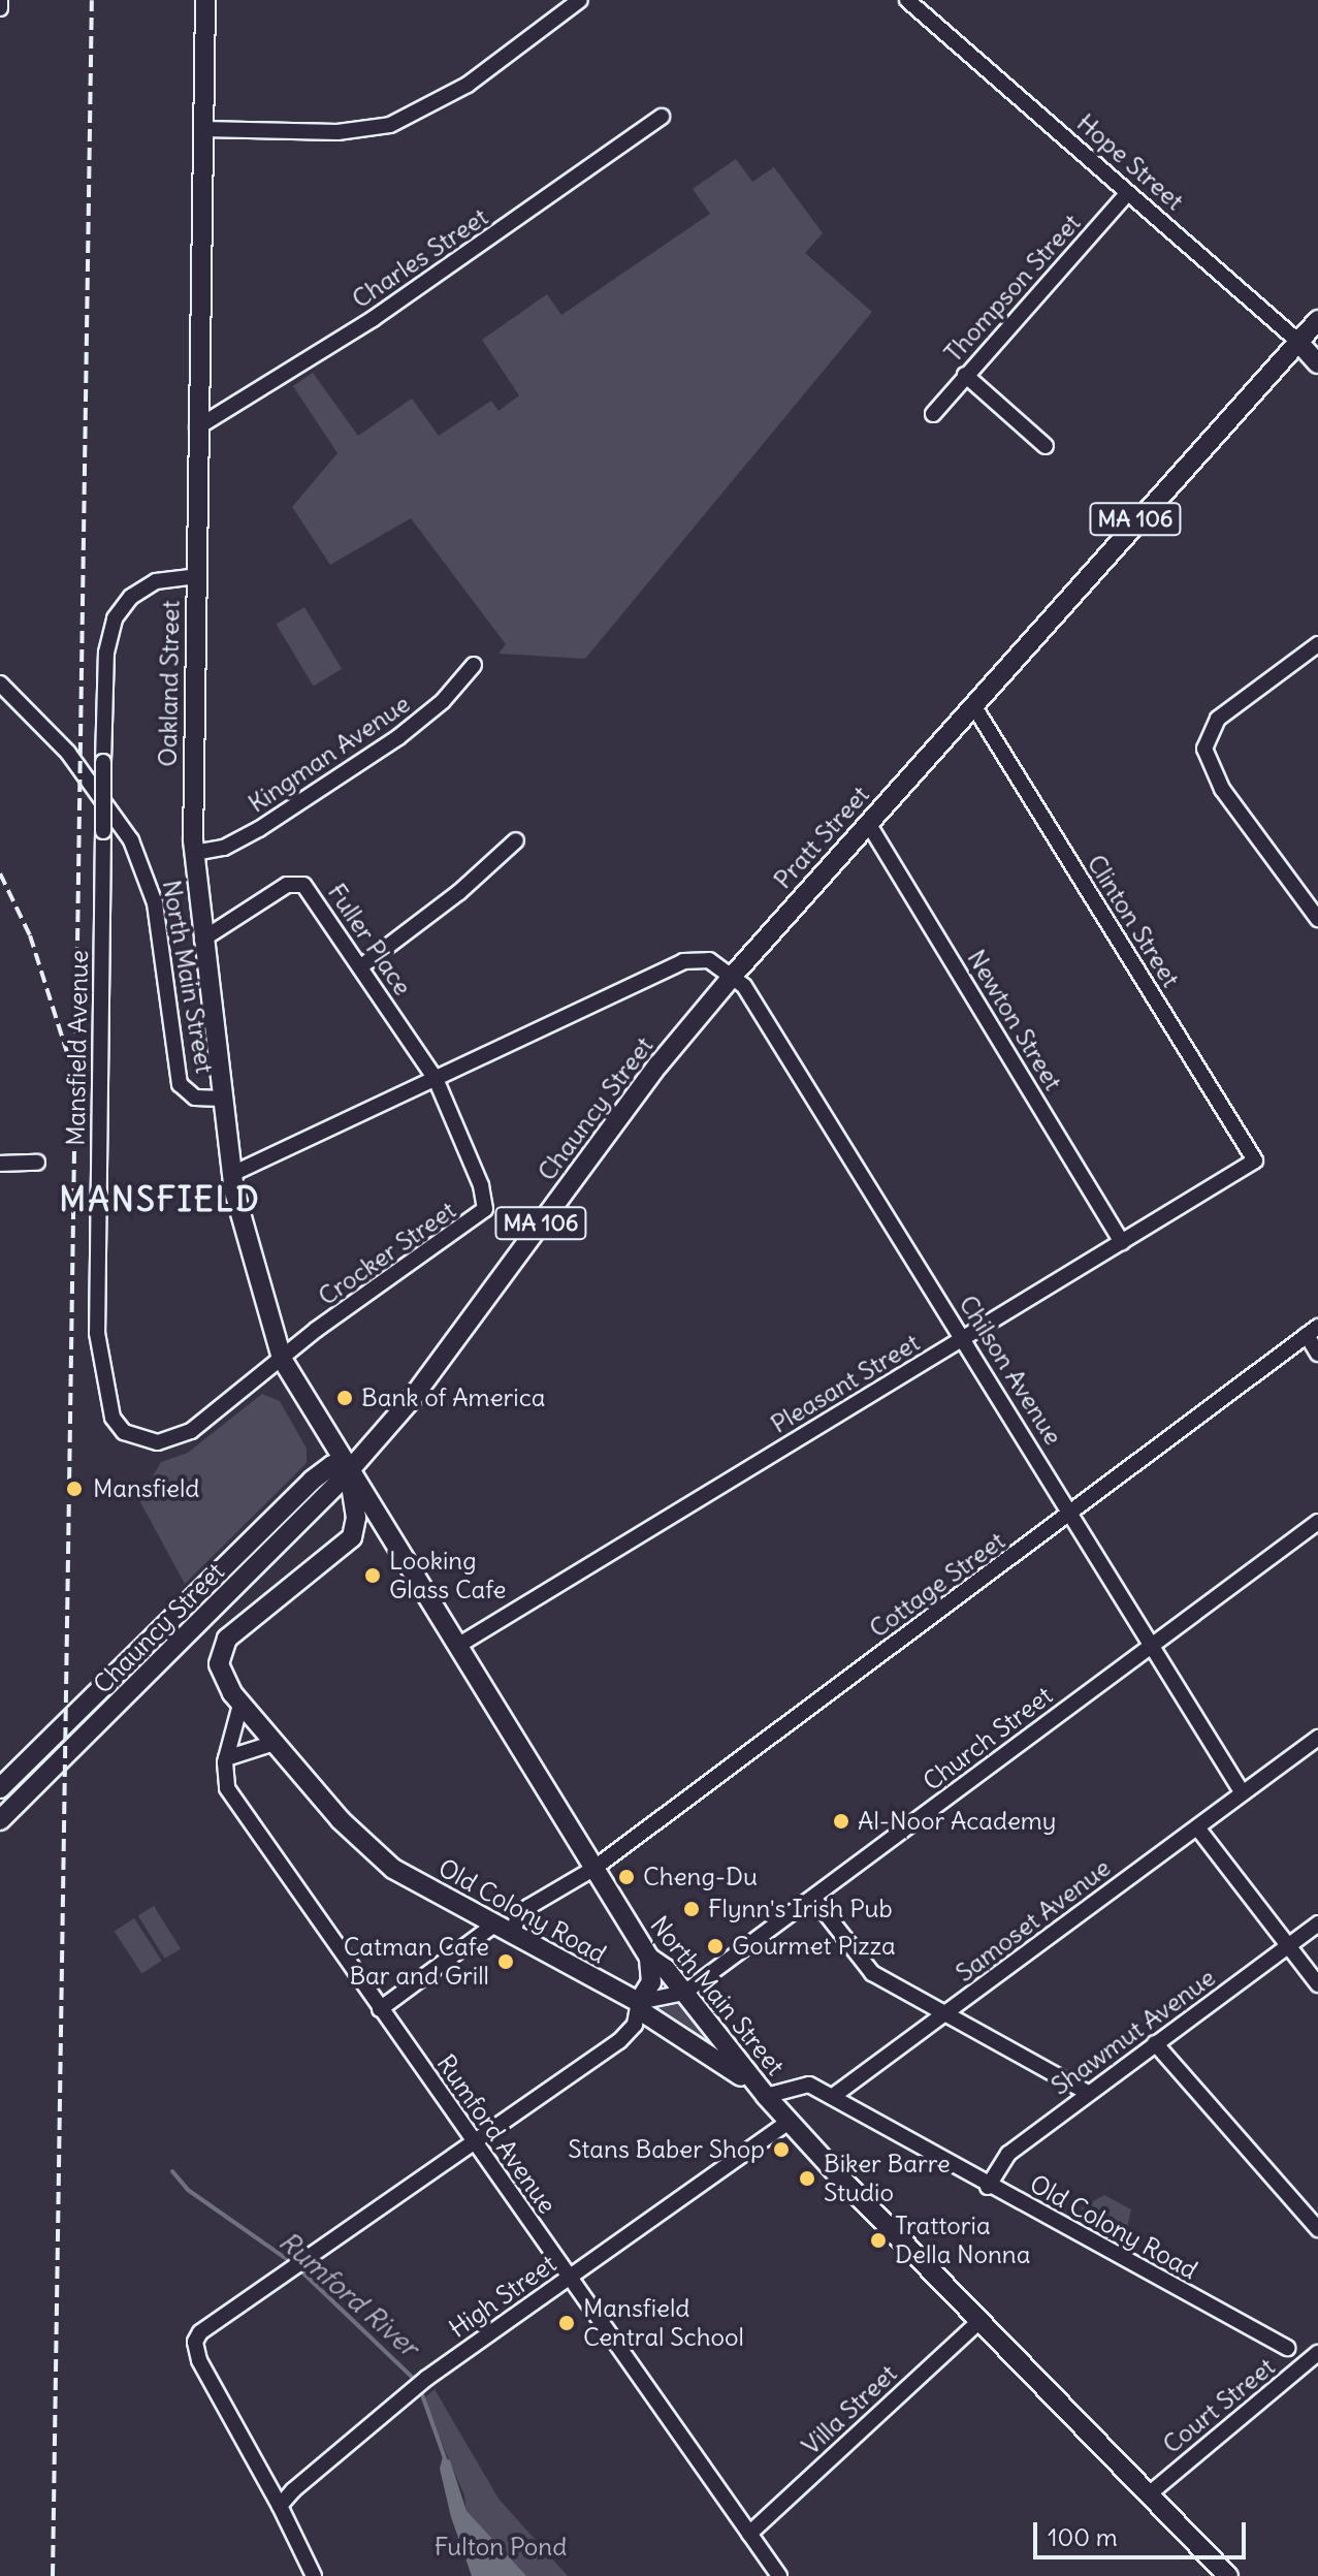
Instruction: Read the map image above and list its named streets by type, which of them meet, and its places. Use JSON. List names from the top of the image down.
{
  "streets": {
    "main road": [
      "Hope Street",
      "MA 106",
      "Oakland Street",
      "Pratt Street",
      "North Main Street",
      "Chauncy Street",
      "Old Colony Road"
    ],
    "street": [
      "Charles Street",
      "Thompson Street",
      "Kingman Avenue",
      "Clinton Street",
      "Fuller Place",
      "Newton Street",
      "Mansfield Avenue",
      "Crocker Street",
      "Chilson Avenue",
      "Pleasant Street",
      "Cottage Street",
      "Church Street",
      "Samoset Avenue",
      "Shawmut Avenue",
      "Rumford Avenue",
      "High Street",
      "Court Street",
      "Villa Street"
    ]
  },
  "crossings": [
    ["Hope Street", "Thompson Street"],
    ["Hope Street", "Pratt Street"],
    ["Charles Street", "Oakland Street"],
    ["Oakland Street", "Kingman Avenue"],
    ["Oakland Street", "Fuller Place"],
    ["Oakland Street", "North Main Street"],
    ["Oakland Street", "Mansfield Avenue"],
    ["Oakland Street", "Crocker Street"],
    ["Pratt Street", "Clinton Street"],
    ["Pratt Street", "Newton Street"],
    ["Pratt Street", "Chauncy Street"],
    ["Pratt Street", "Chilson Avenue"],
    ["Clinton Street", "Pleasant Street"],
    ["Fuller Place", "Crocker Street"],
    ["North Main Street", "Mansfield Avenue"],
    ["North Main Street", "Chauncy Street"],
    ["North Main Street", "Crocker Street"],
    ["North Main Street", "Pleasant Street"],
    ["North Main Street", "Cottage Street"],
    ["North Main Street", "Church Street"],
    ["North Main Street", "Old Colony Road"],
    ["North Main Street", "High Street"],
    ["North Main Street", "Court Street"],
    ["North Main Street", "Villa Street"],
    ["Newton Street", "Pleasant Street"],
    ["Mansfield Avenue", "Crocker Street"],
    ["Chauncy Street", "Chilson Avenue"],
    ["Chilson Avenue", "Pleasant Street"],
    ["Chilson Avenue", "Cottage Street"],
    ["Chilson Avenue", "Church Street"],
    ["Chilson Avenue", "Samoset Avenue"],
    ["Cottage Street", "Old Colony Road"],
    ["Old Colony Road", "Samoset Avenue"],
    ["Old Colony Road", "Shawmut Avenue"],
    ["Old Colony Road", "Rumford Avenue"],
    ["Rumford Avenue", "High Street"],
    ["Rumford Avenue", "Villa Street"]
  ],
  "districts": ["MANSFIELD"],
  "water": ["Rumford River"],
  "parks": ["Fulton Pond"],
  "places": [
    "Bank of America",
    "Mansfield",
    "Looking Glass Cafe",
    "Al-Noor Academy",
    "Cheng-Du",
    "Flynn's Irish Pub",
    "Gourmet Pizza",
    "Catman Cafe Bar and Grill",
    "Stans Baber Shop",
    "Biker Barre Studio",
    "Trattoria Della Nonna",
    "Mansfield Central School"
  ],
  "scale_bar": "100 m"
}
